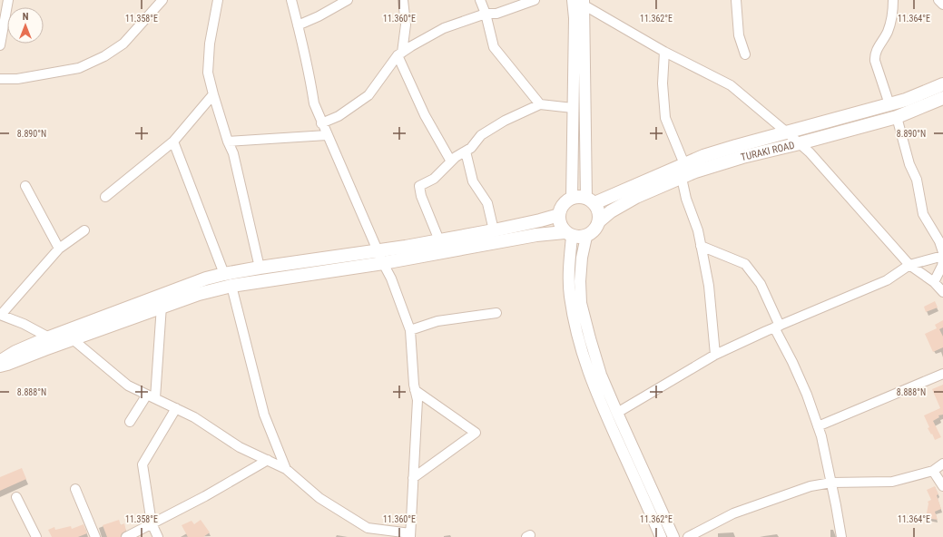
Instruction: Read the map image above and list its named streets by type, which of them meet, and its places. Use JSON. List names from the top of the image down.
{
  "streets": {
    "main road": ["TURAKI ROAD"]
  },
  "north": "top",
  "coordinates": [
    "11.358°E",
    "11.360°E",
    "11.362°E",
    "11.364°E",
    "8.890°N",
    "8.888°N"
  ]
}
